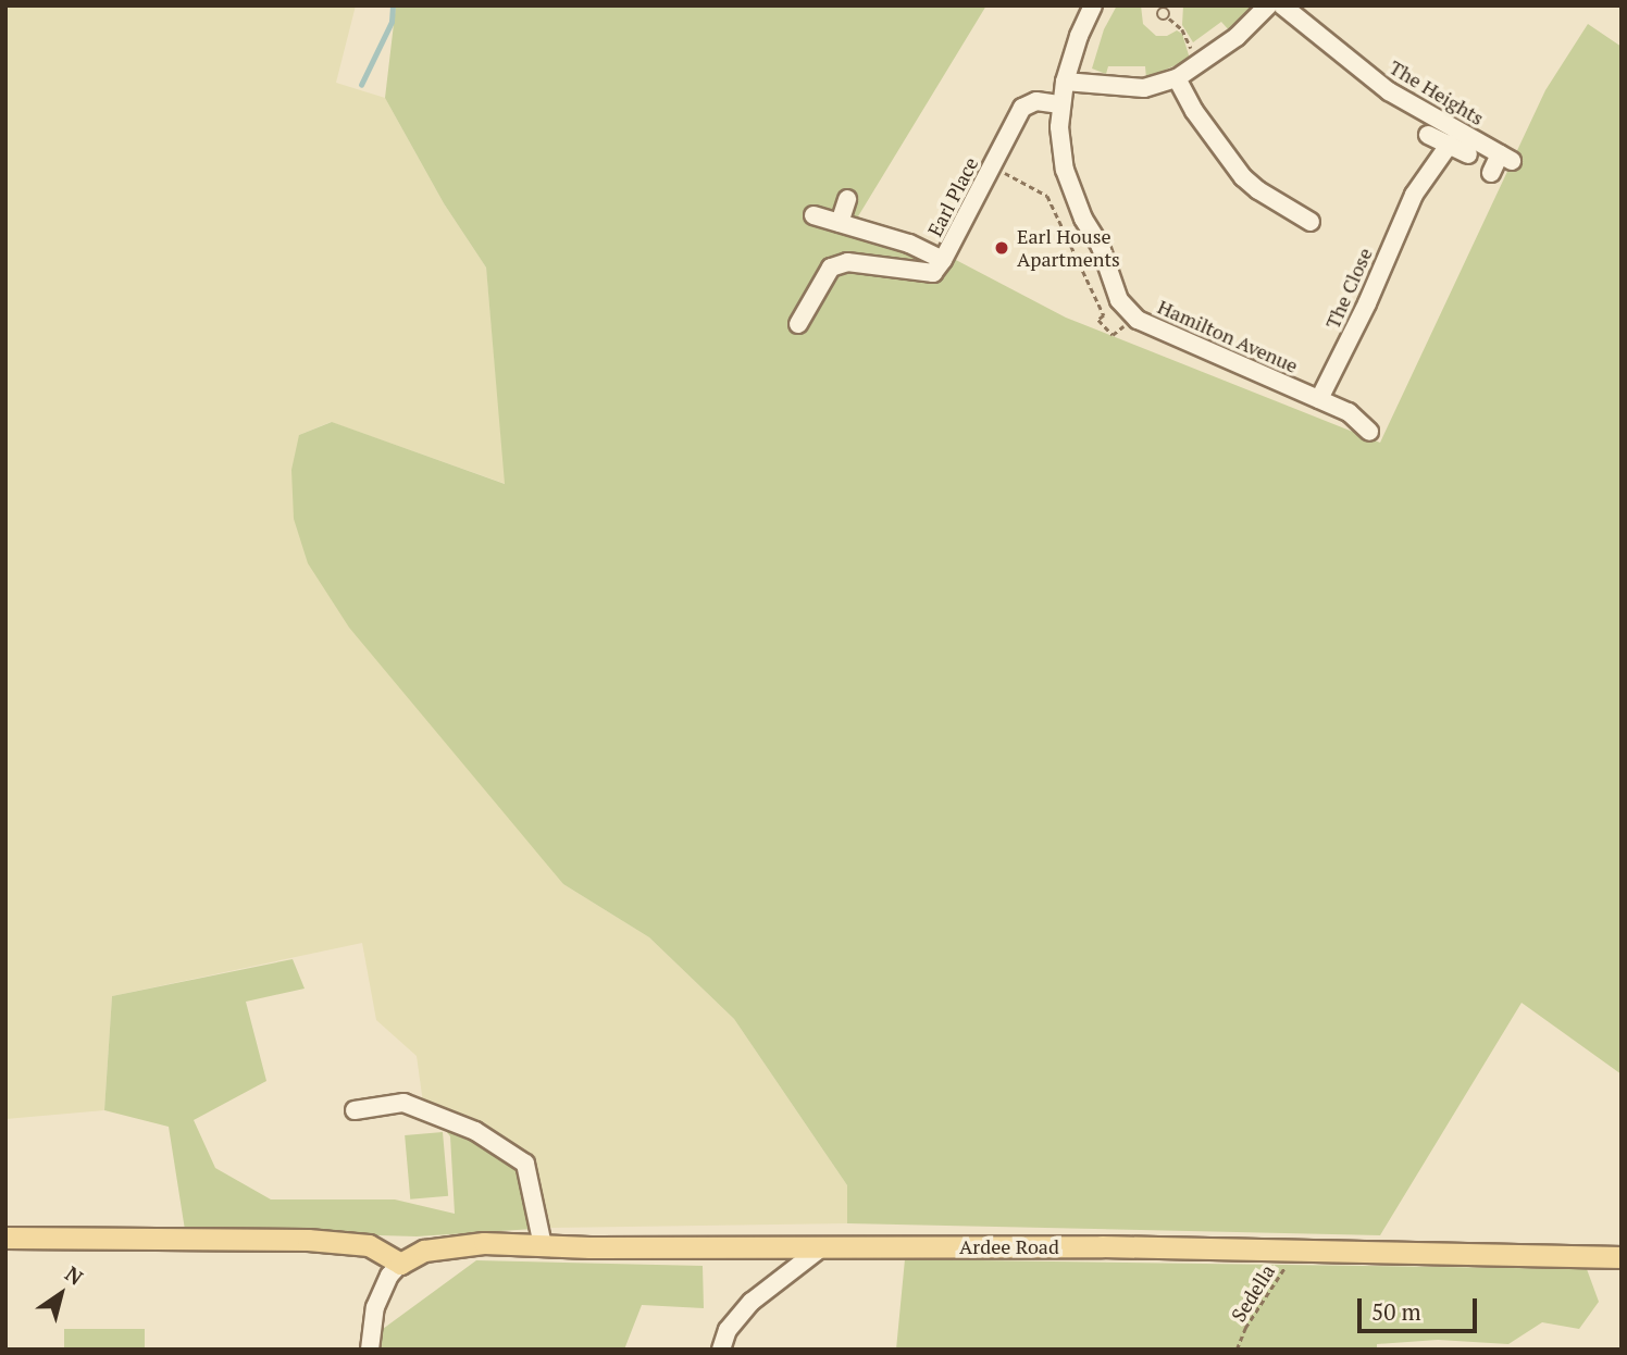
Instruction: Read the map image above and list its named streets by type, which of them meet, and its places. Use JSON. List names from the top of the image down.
{
  "streets": {
    "main road": ["Ardee Road"],
    "street": [
      "The Heights",
      "Earl Place",
      "The Close",
      "Hamilton Avenue"
    ],
    "path": ["Sedella"]
  },
  "crossings": [
    ["Earl Place", "Hamilton Avenue"],
    ["The Close", "Hamilton Avenue"],
    ["Ardee Road", "Sedella"]
  ],
  "places": ["Earl House Apartments"],
  "scale_bar": "50 m",
  "north": "top right"
}
